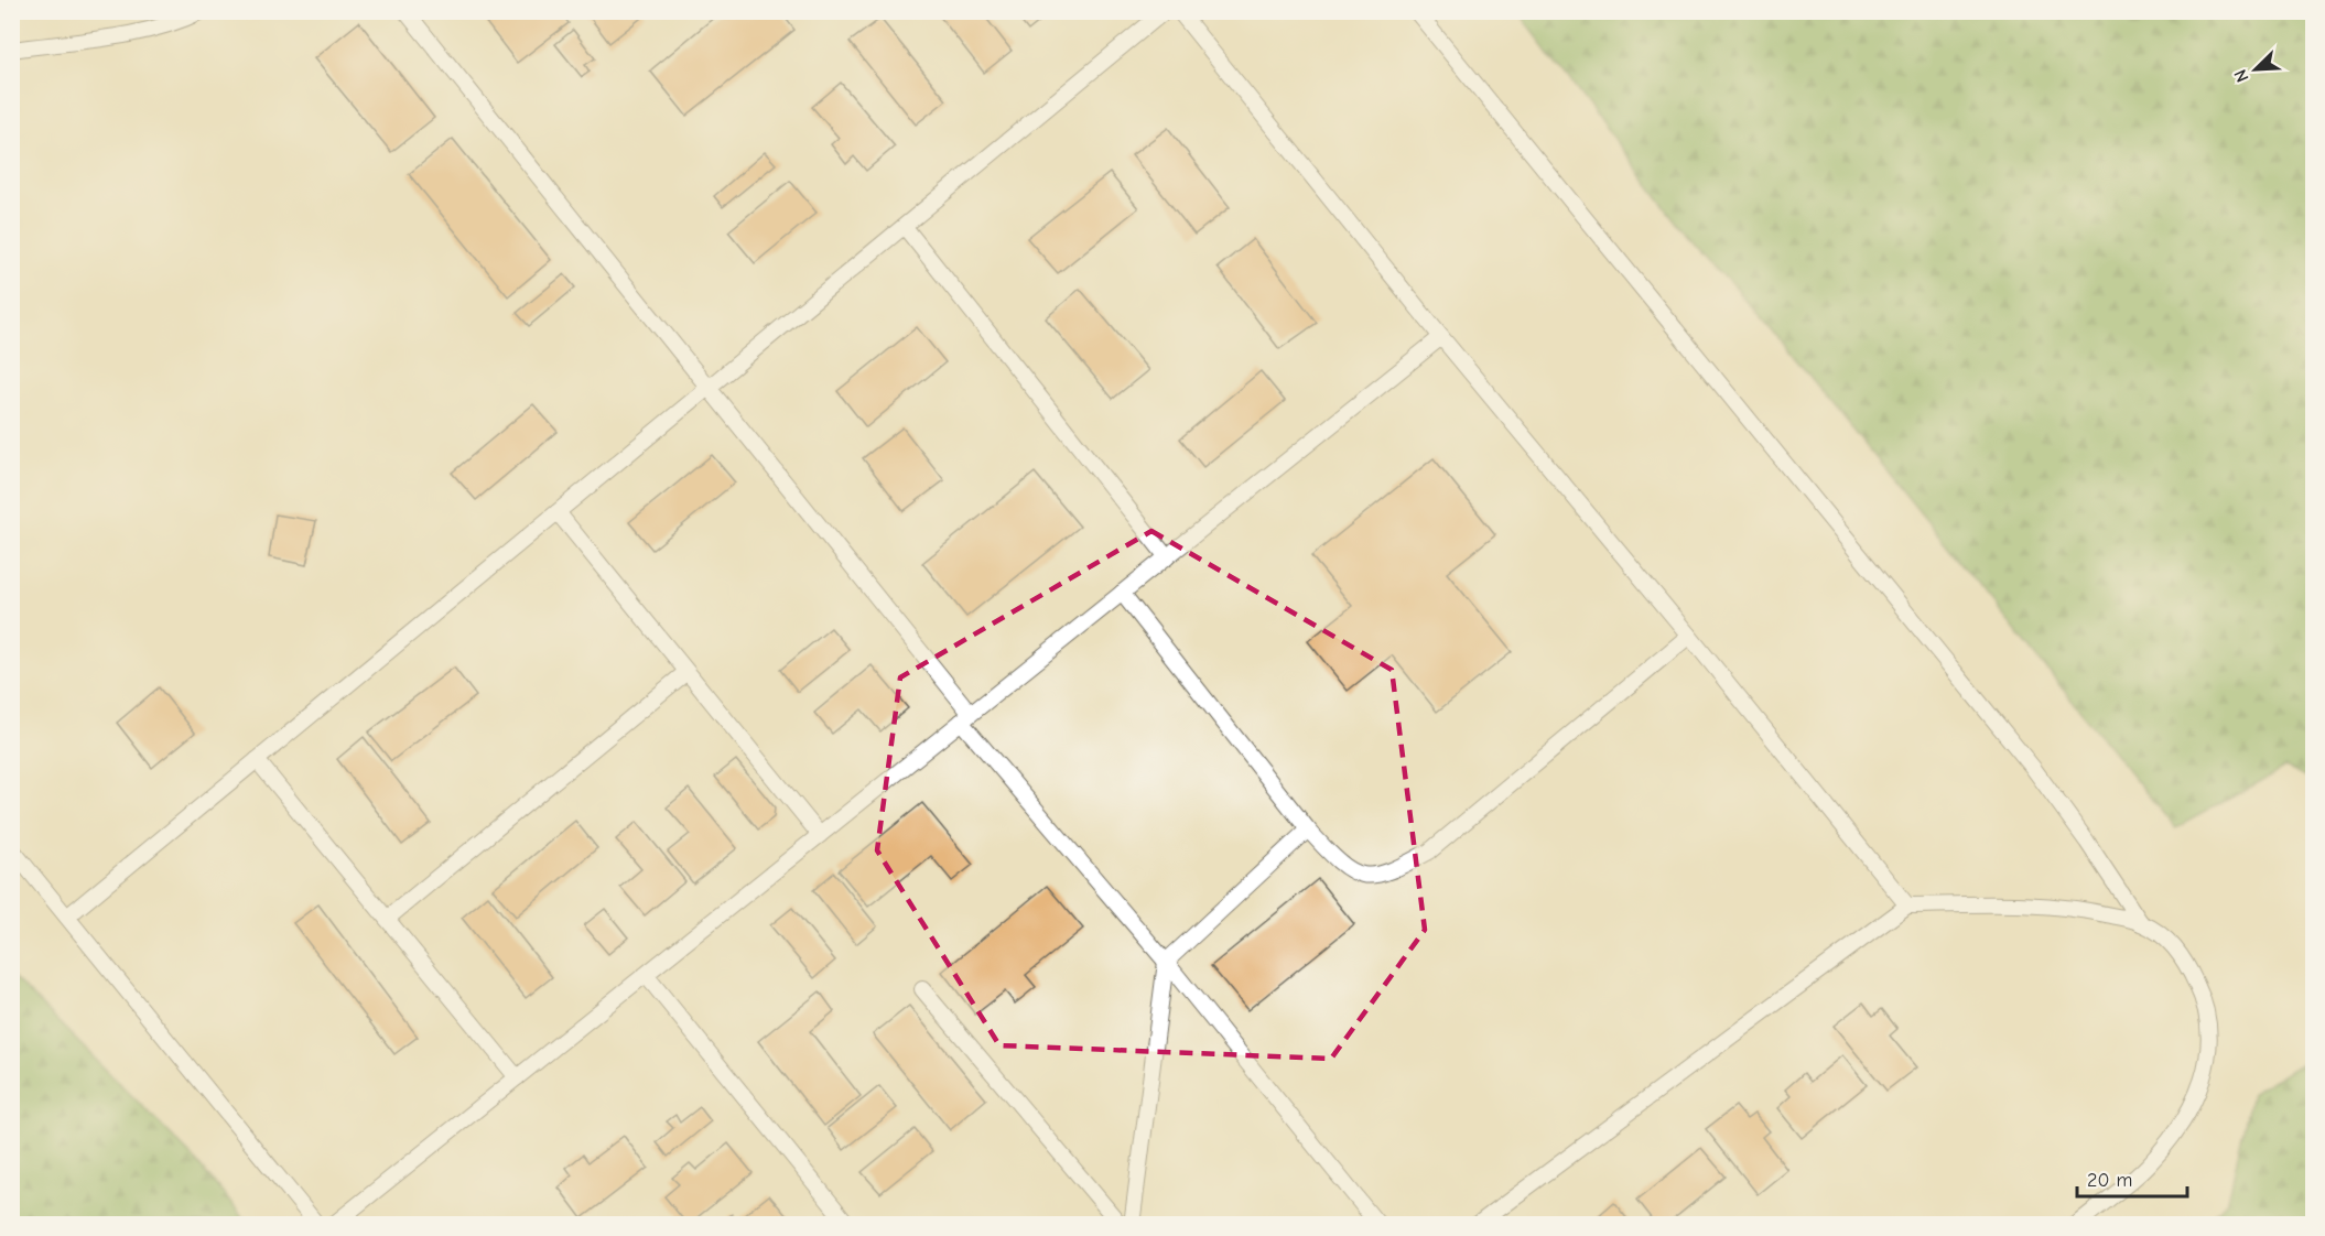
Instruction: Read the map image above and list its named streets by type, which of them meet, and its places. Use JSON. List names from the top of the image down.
{
  "scale_bar": "20 m",
  "north": "bottom left"
}
